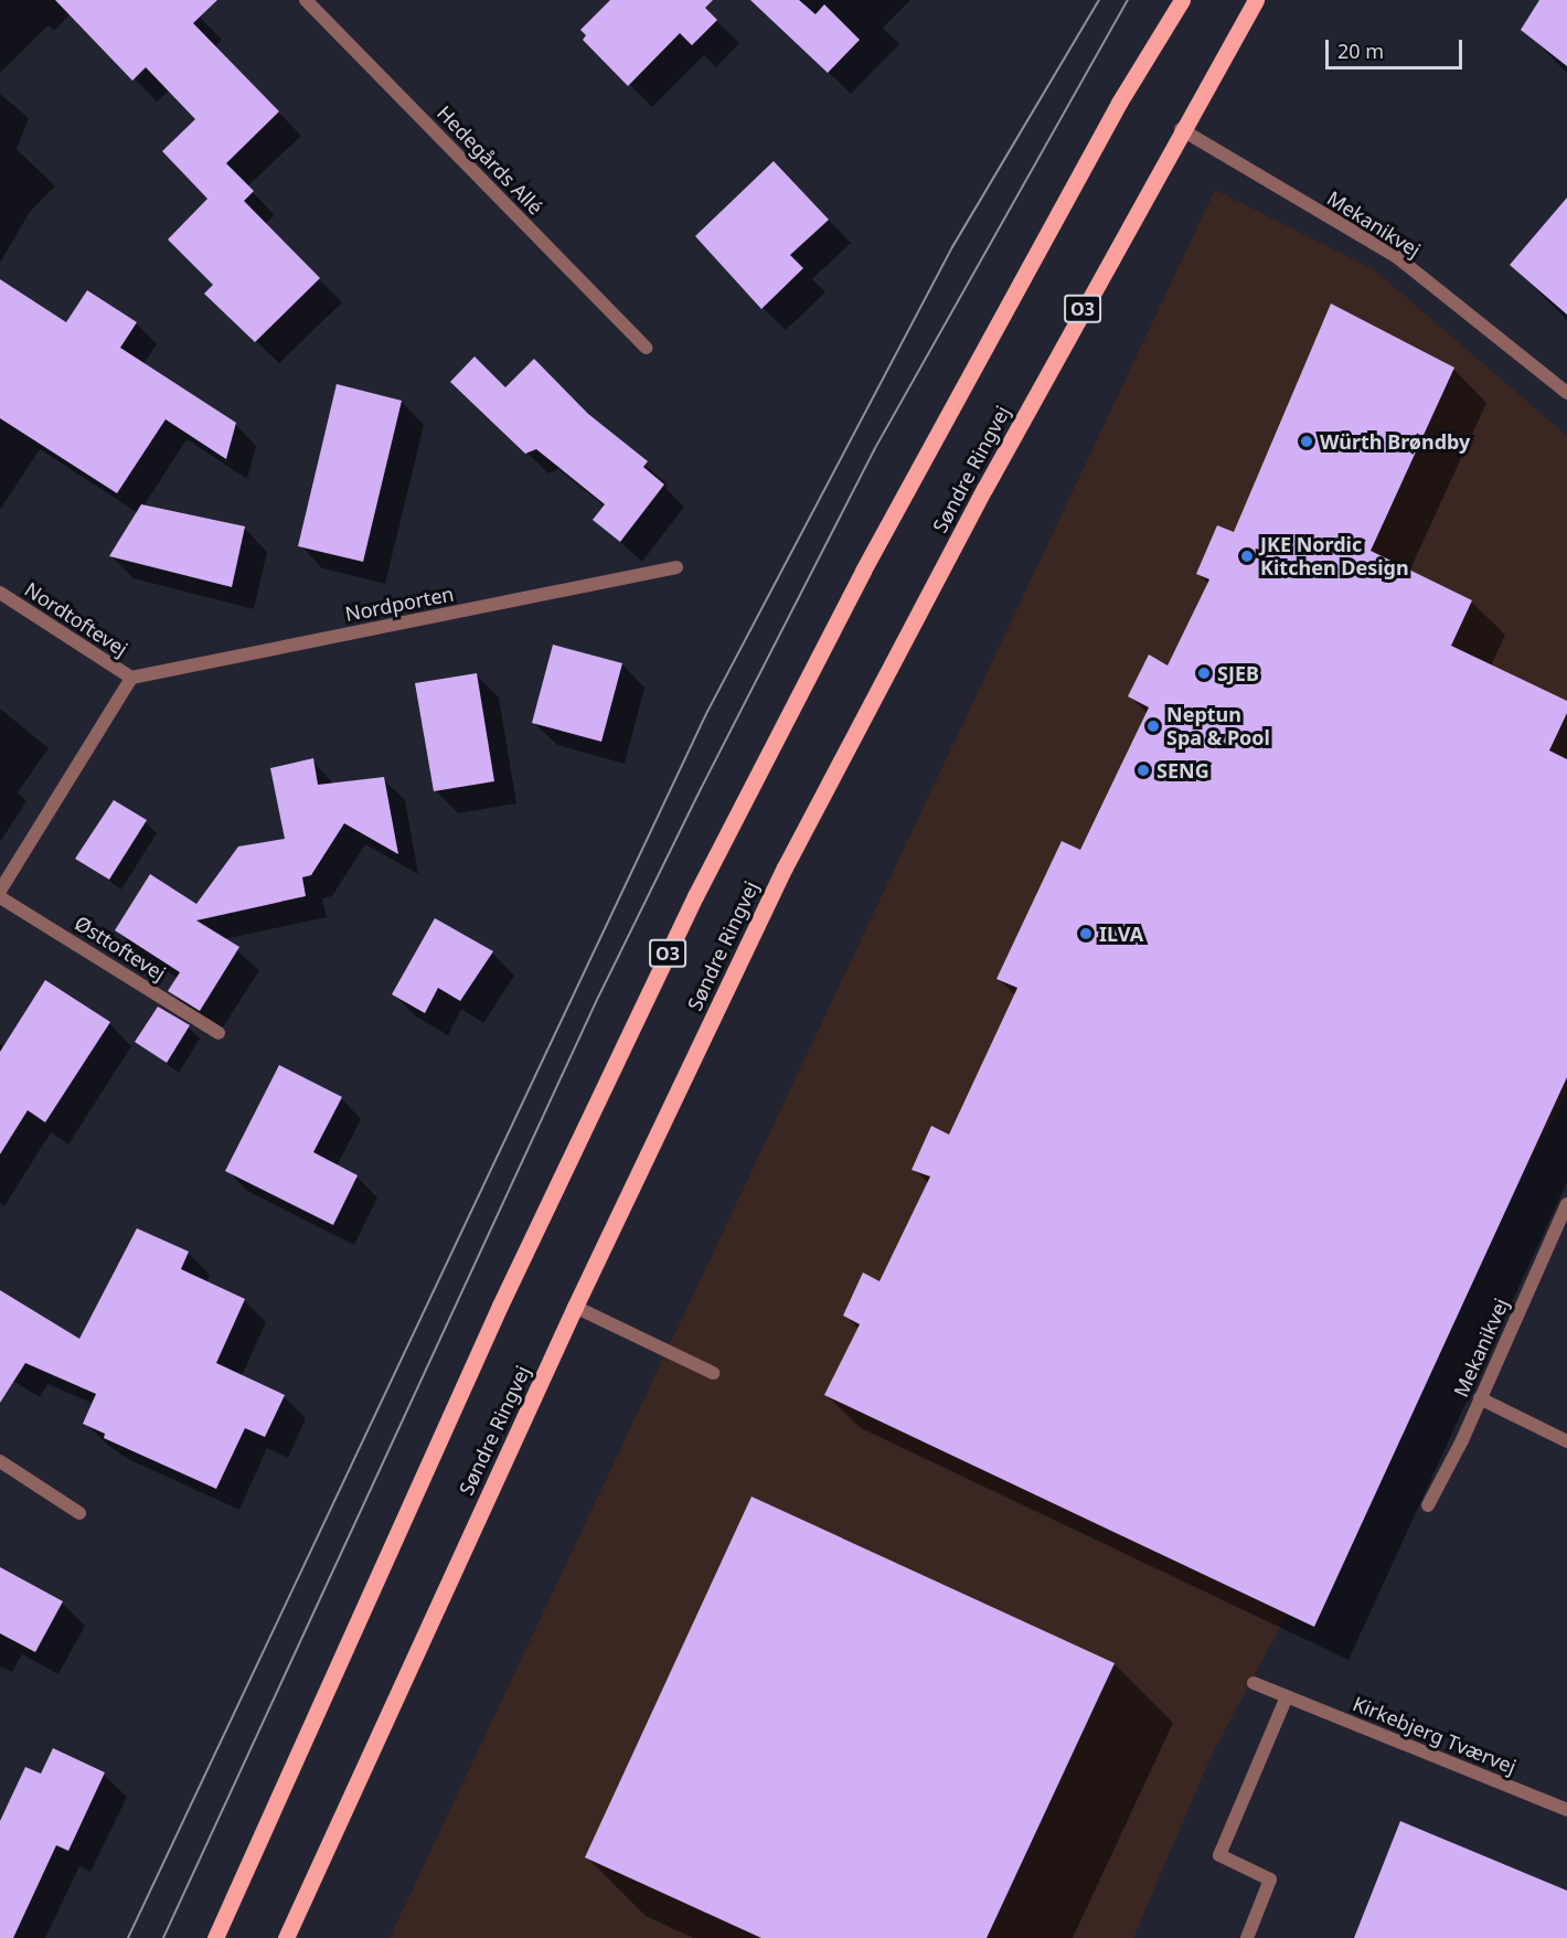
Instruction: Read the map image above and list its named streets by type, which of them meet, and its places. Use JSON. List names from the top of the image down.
{
  "streets": {
    "main road": ["O3", "Søndre Ringvej"],
    "street": [
      "Hedegårds Allé",
      "Mekanikvej",
      "Nordporten",
      "Nordtoftevej",
      "Østtoftevej",
      "Kirkebjerg Tværvej"
    ]
  },
  "crossings": [
    ["Mekanikvej", "Søndre Ringvej"],
    ["Nordporten", "Nordtoftevej"]
  ],
  "places": [
    "Würth Brøndby",
    "JKE Nordic Kitchen Design",
    "SJEB",
    "Neptun Spa & Pool",
    "SENG",
    "ILVA"
  ],
  "scale_bar": "20 m"
}
